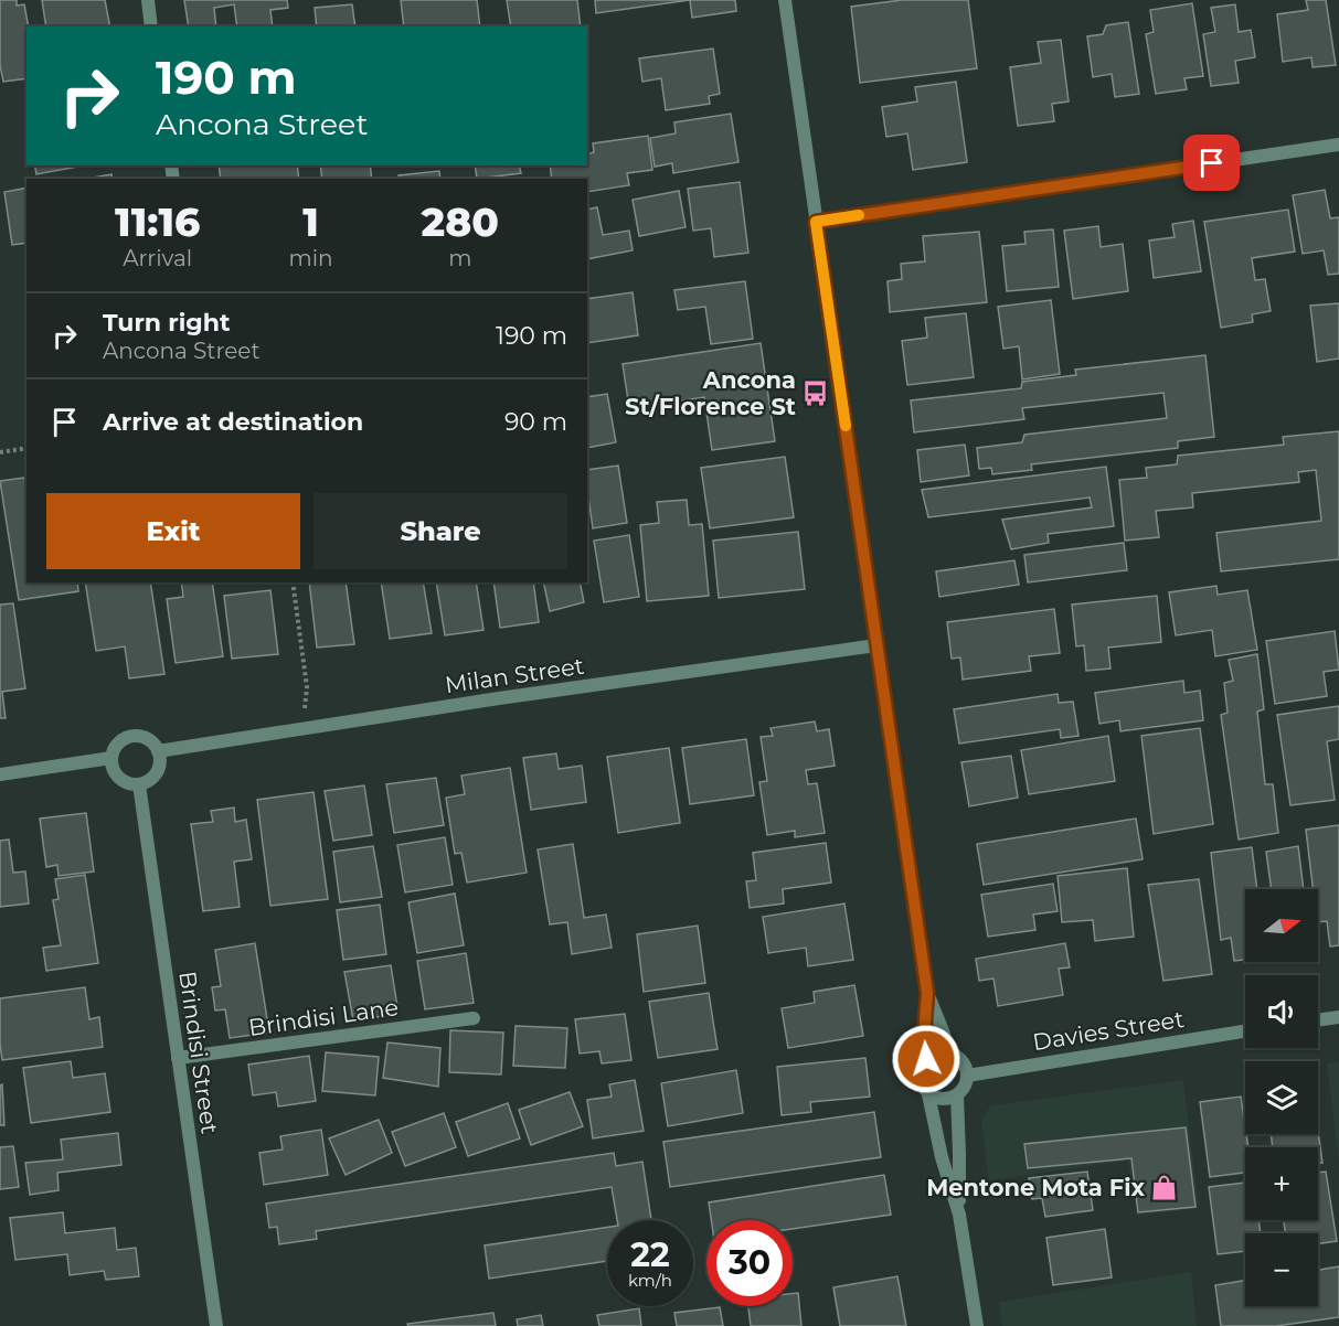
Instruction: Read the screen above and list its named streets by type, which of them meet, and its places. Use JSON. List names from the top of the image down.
{
  "streets": {
    "street": [
      "Milan Street",
      "Brindisi Lane",
      "Davies Street",
      "Brindisi Street"
    ]
  },
  "crossings": [
    ["Milan Street", "Brindisi Street"],
    ["Brindisi Lane", "Brindisi Street"]
  ],
  "places": {
    "bus stop": ["Ancona St/Florence St"],
    "shop": ["Mentone Mota Fix"]
  },
  "north": "right",
  "page": {
    "turn": ["190 m", "Ancona Street"],
    "eta": [
      "11:16",
      "Arrival",
      "1",
      "min",
      "280",
      "m"
    ],
    "list": [
      {
        "name": "Turn right",
        "note": "Ancona Street",
        "value": "190 m"
      },
      {
        "name": "Arrive at destination",
        "value": "90 m"
      }
    ],
    "buttons": ["Exit", "Share"],
    "map_buttons": ["+", "−"],
    "speed": "22 km/h",
    "limit": "30"
  }
}
